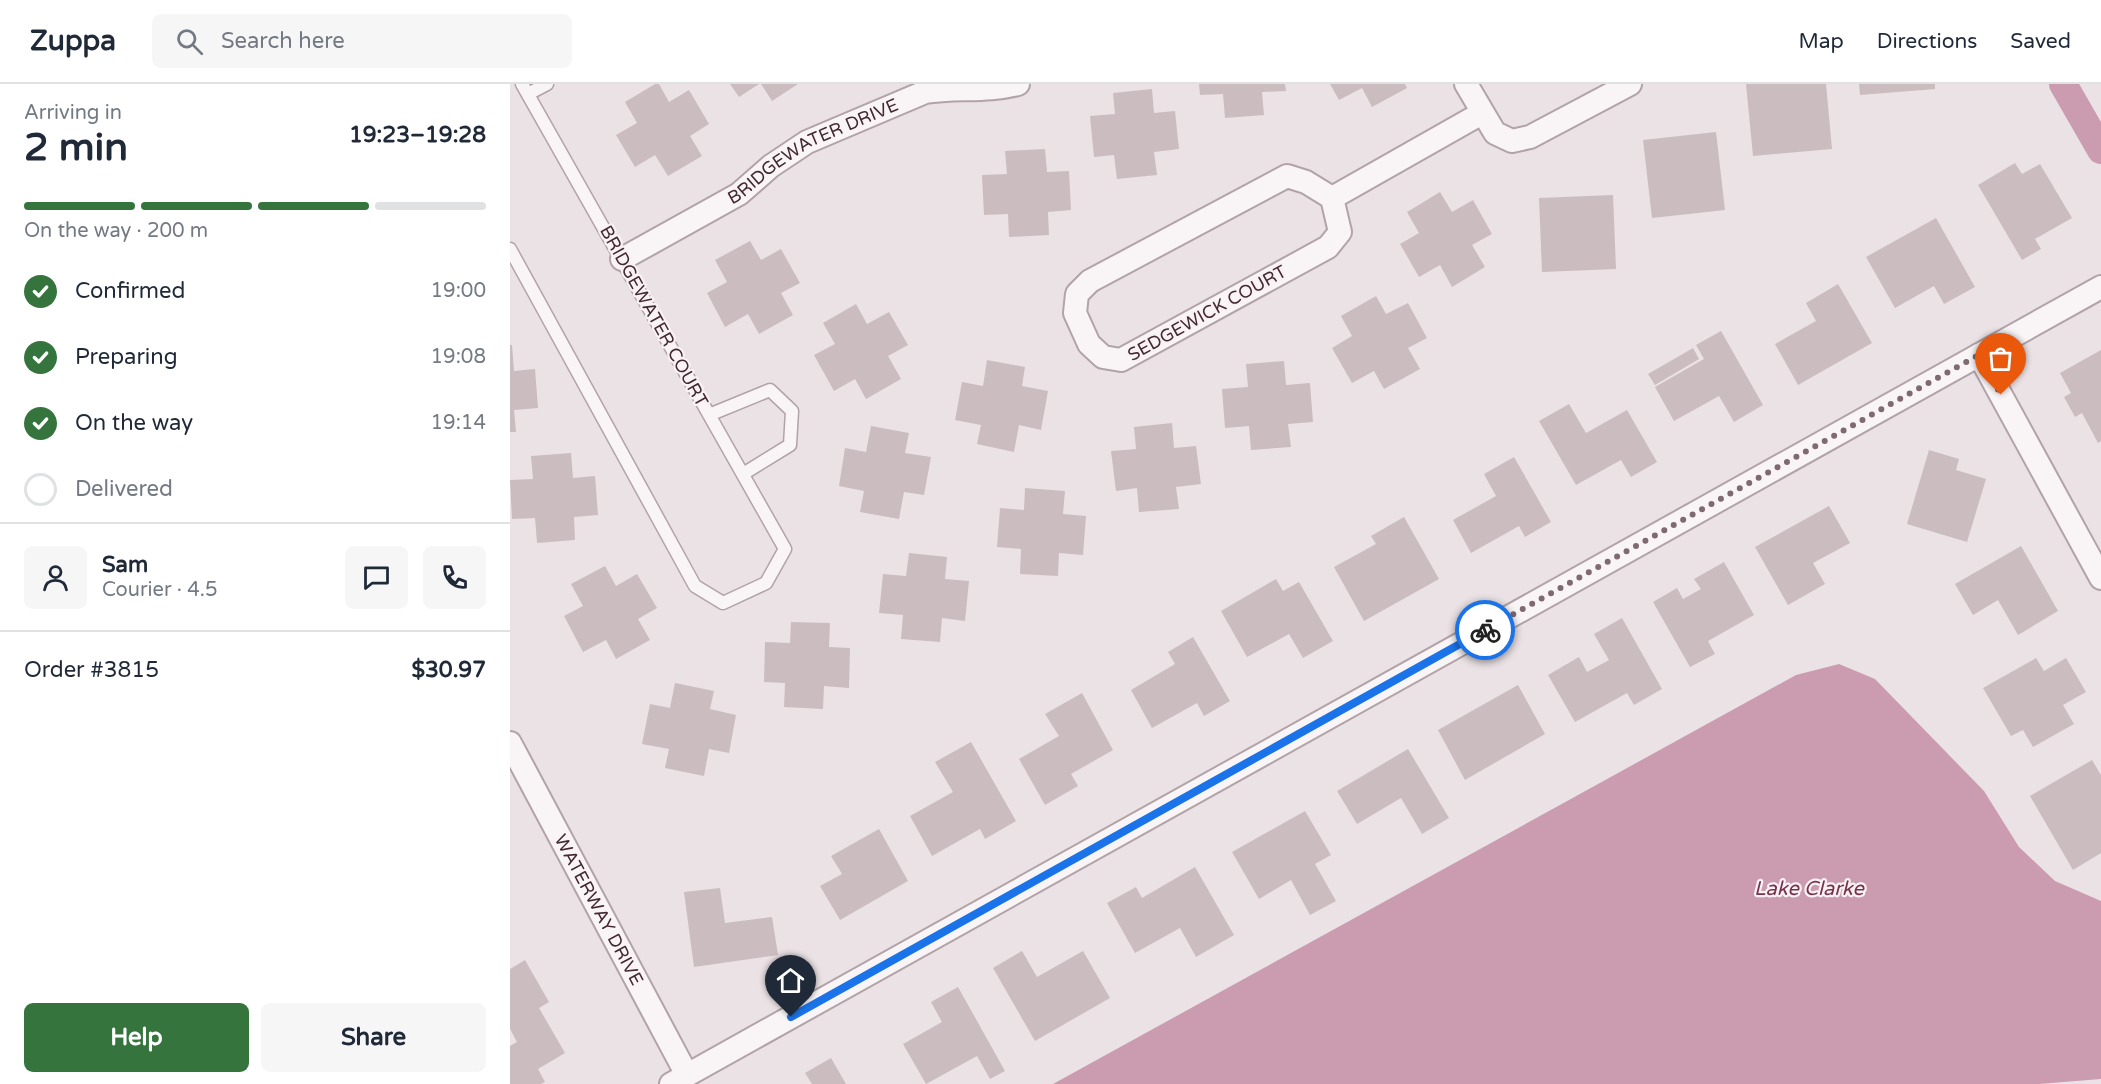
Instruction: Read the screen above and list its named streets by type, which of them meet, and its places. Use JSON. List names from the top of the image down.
{
  "streets": {
    "street": ["BRIDGEWATER DRIVE", "SEDGEWICK COURT", "WATERWAY DRIVE"],
    "lane": ["BRIDGEWATER COURT"]
  },
  "crossings": [
    ["BRIDGEWATER DRIVE", "BRIDGEWATER COURT"]
  ],
  "water": ["Lake Clarke"],
  "page": {
    "header": "Zuppa",
    "search": "Search here",
    "nav": ["Map", "Directions", "Saved"],
    "heading": ["2 min", "Arriving in", "19:23–19:28"],
    "panel": [
      "Sam",
      "Courier · 4.5",
      "Order #3815",
      "$30.97"
    ],
    "bar": "On the way · 200 m",
    "list": [
      ["Confirmed", "19:00"],
      ["Preparing", "19:08"],
      ["On the way", "19:14"],
      "Delivered"
    ],
    "buttons": ["Help", "Share"]
  }
}
